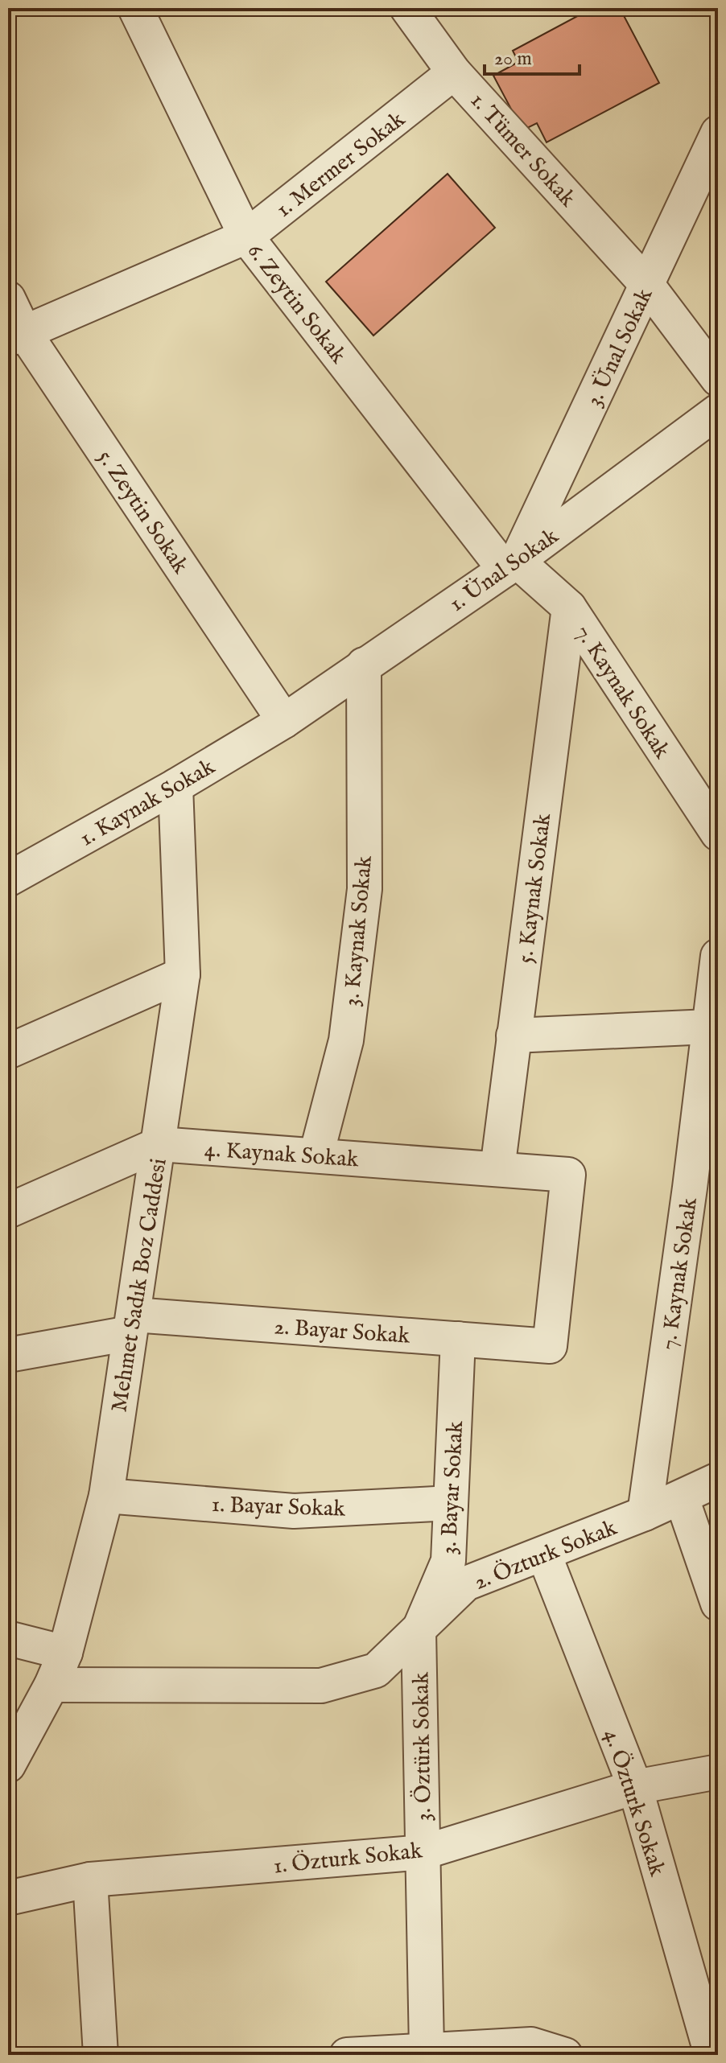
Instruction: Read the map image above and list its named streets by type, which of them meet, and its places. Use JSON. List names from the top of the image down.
{
  "streets": {
    "street": [
      "1. Tümer Sokak",
      "1. Mermer Sokak",
      "6. Zeytin Sokak",
      "3. Ünal Sokak",
      "5. Zeytin Sokak",
      "1. Ünal Sokak",
      "7. Kaynak Sokak",
      "1. Kaynak Sokak",
      "5. Kaynak Sokak",
      "3. Kaynak Sokak",
      "4. Kaynak Sokak",
      "Mehmet Sadık Boz Caddesi",
      "2. Bayar Sokak",
      "3. Bayar Sokak",
      "1. Bayar Sokak",
      "2. Özturk Sokak",
      "3. Öztürk Sokak",
      "4. Özturk Sokak",
      "1. Özturk Sokak"
    ]
  },
  "crossings": [
    ["1. Tümer Sokak", "1. Mermer Sokak"],
    ["1. Tümer Sokak", "3. Ünal Sokak"],
    ["1. Mermer Sokak", "6. Zeytin Sokak"],
    ["1. Mermer Sokak", "5. Zeytin Sokak"],
    ["6. Zeytin Sokak", "3. Ünal Sokak"],
    ["6. Zeytin Sokak", "1. Ünal Sokak"],
    ["6. Zeytin Sokak", "7. Kaynak Sokak"],
    ["3. Ünal Sokak", "1. Ünal Sokak"],
    ["3. Ünal Sokak", "7. Kaynak Sokak"],
    ["5. Zeytin Sokak", "1. Ünal Sokak"],
    ["5. Zeytin Sokak", "1. Kaynak Sokak"],
    ["1. Ünal Sokak", "7. Kaynak Sokak"],
    ["1. Ünal Sokak", "1. Kaynak Sokak"],
    ["1. Ünal Sokak", "3. Kaynak Sokak"],
    ["7. Kaynak Sokak", "5. Kaynak Sokak"],
    ["7. Kaynak Sokak", "2. Özturk Sokak"],
    ["1. Kaynak Sokak", "Mehmet Sadık Boz Caddesi"],
    ["5. Kaynak Sokak", "4. Kaynak Sokak"],
    ["3. Kaynak Sokak", "4. Kaynak Sokak"],
    ["4. Kaynak Sokak", "Mehmet Sadık Boz Caddesi"],
    ["4. Kaynak Sokak", "2. Bayar Sokak"],
    ["Mehmet Sadık Boz Caddesi", "2. Bayar Sokak"],
    ["Mehmet Sadık Boz Caddesi", "1. Bayar Sokak"],
    ["Mehmet Sadık Boz Caddesi", "2. Özturk Sokak"],
    ["2. Bayar Sokak", "3. Bayar Sokak"],
    ["3. Bayar Sokak", "1. Bayar Sokak"],
    ["3. Bayar Sokak", "2. Özturk Sokak"],
    ["3. Bayar Sokak", "3. Öztürk Sokak"],
    ["2. Özturk Sokak", "3. Öztürk Sokak"],
    ["2. Özturk Sokak", "4. Özturk Sokak"],
    ["3. Öztürk Sokak", "1. Özturk Sokak"],
    ["4. Özturk Sokak", "1. Özturk Sokak"]
  ],
  "scale_bar": "20 m"
}
